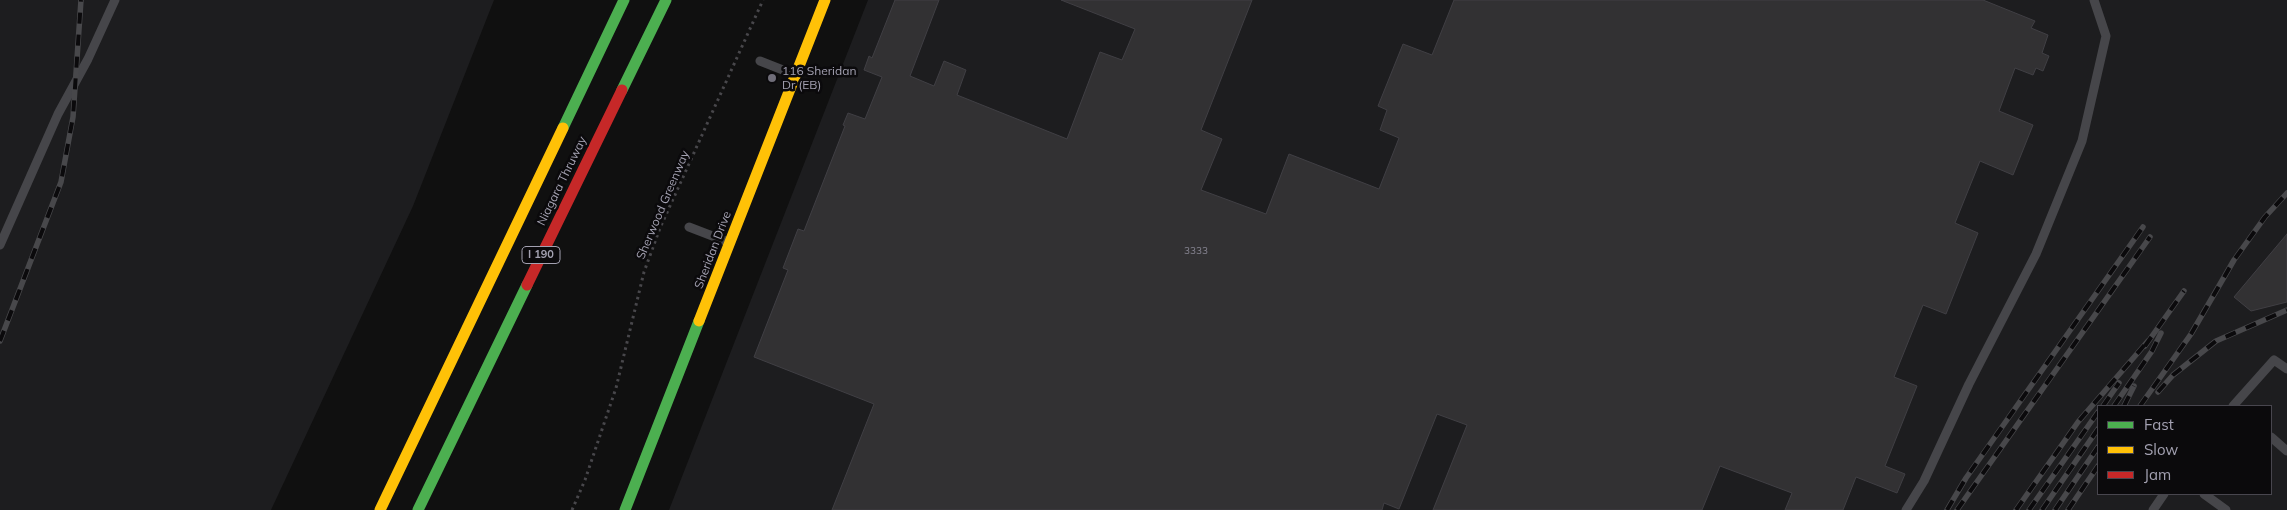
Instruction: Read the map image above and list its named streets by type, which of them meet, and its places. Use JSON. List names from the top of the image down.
{
  "streets": {
    "main road": ["Niagara Thruway", "Sheridan Drive", "I 190"],
    "path": ["Sherwood Greenway"]
  },
  "places": ["116 Sheridan Dr (EB)"],
  "house_numbers": ["3333"],
  "legend": ["Fast", "Slow", "Jam"]
}
